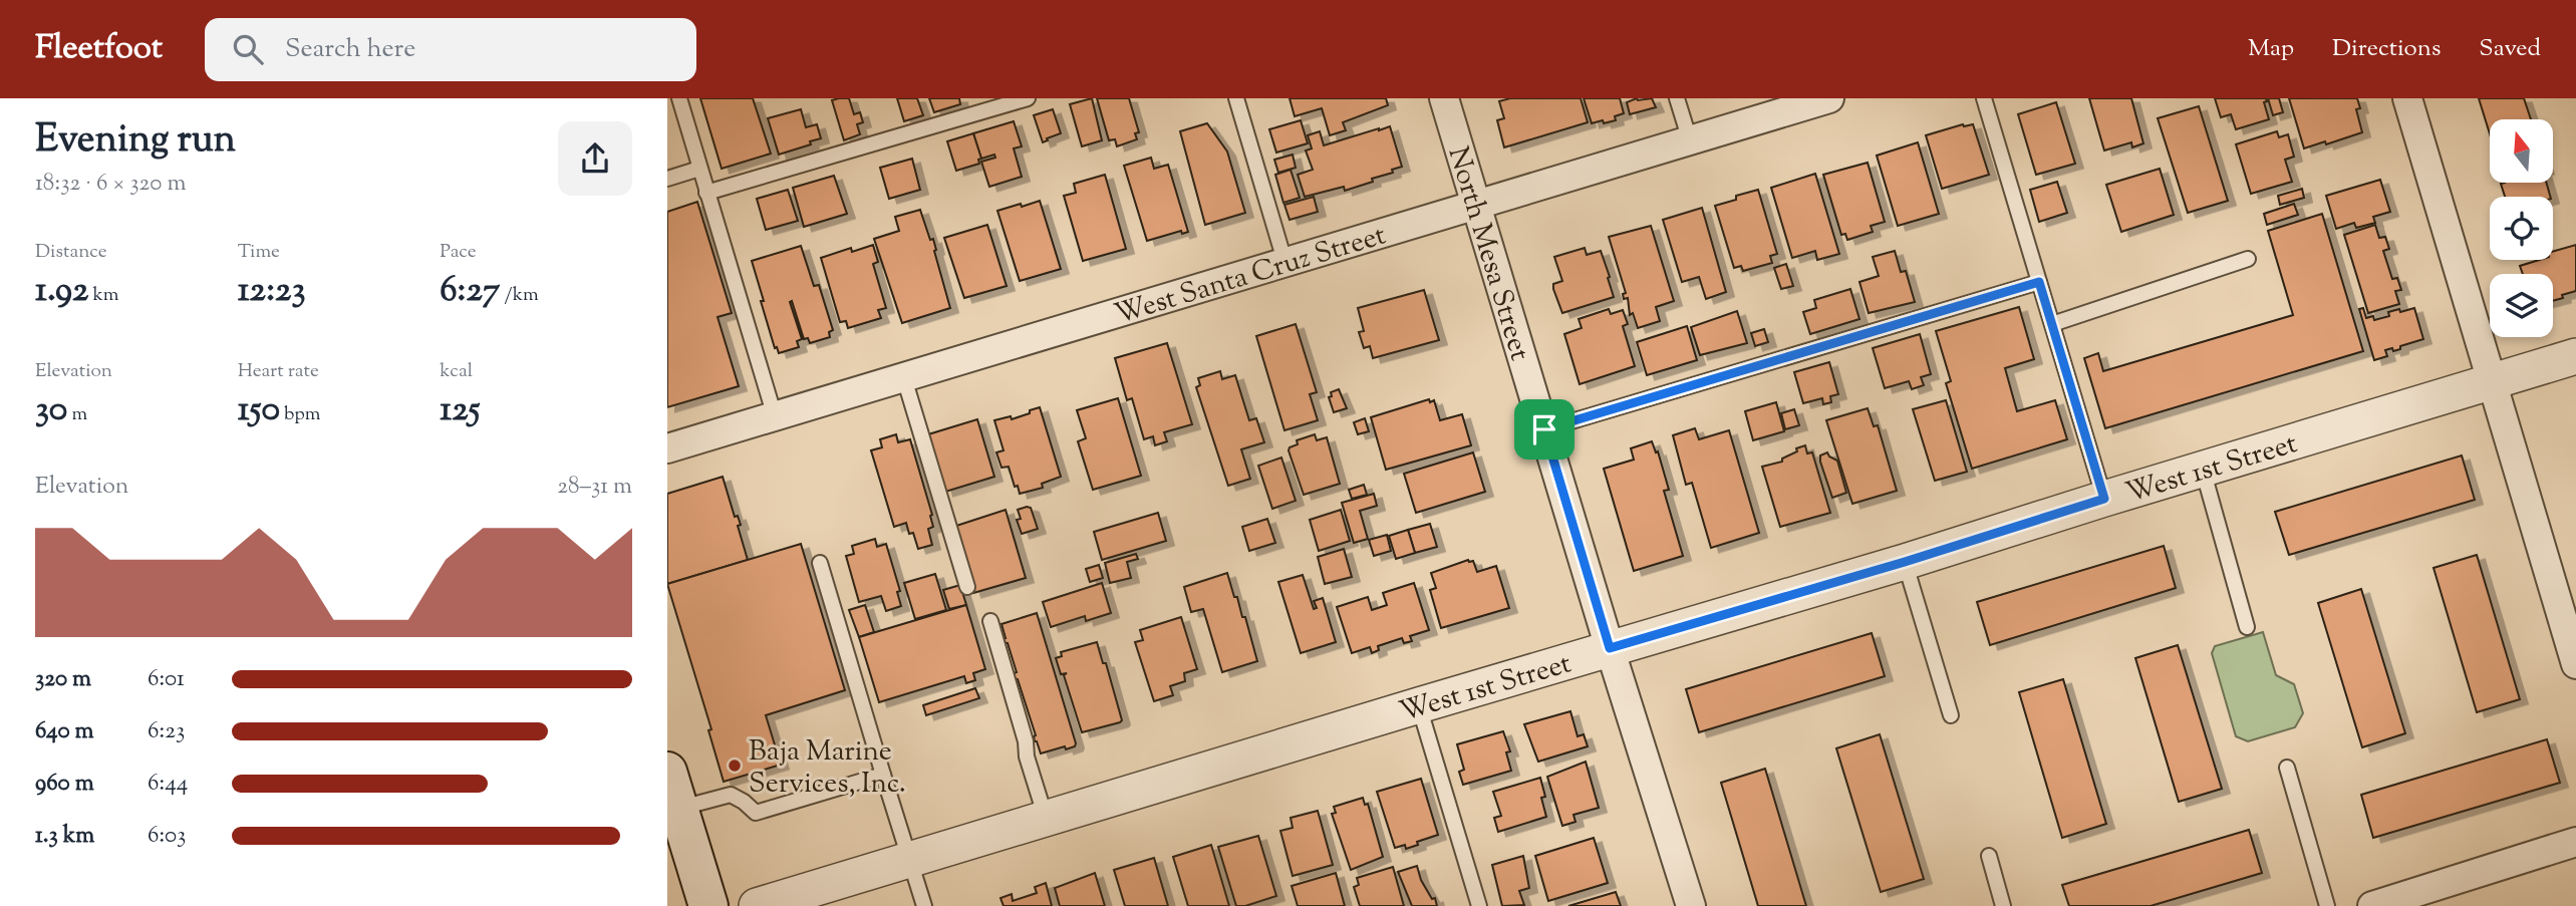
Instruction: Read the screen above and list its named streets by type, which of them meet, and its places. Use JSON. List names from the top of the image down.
{
  "streets": {
    "street": ["North Mesa Street", "West Santa Cruz Street", "West 1st Street"]
  },
  "crossings": [
    ["North Mesa Street", "West Santa Cruz Street"],
    ["North Mesa Street", "West 1st Street"]
  ],
  "places": ["Baja Marine Services, Inc."],
  "north": "top",
  "page": {
    "header": "Fleetfoot",
    "search": "Search here",
    "nav": ["Map", "Directions", "Saved"],
    "heading": ["Evening run", "18:32 · 6 × 320 m"],
    "stats": [
      ["Distance", "1.92 km"],
      ["Time", "12:23"],
      ["Pace", "6:27 /km"],
      ["Elevation", "30 m"],
      ["Heart rate", "150 bpm"],
      ["kcal", "125"]
    ],
    "chart": ["Elevation", "28–31 m"],
    "list": [
      {
        "name": "320 m",
        "note": "6:01"
      },
      {
        "name": "640 m",
        "note": "6:23"
      },
      {
        "name": "960 m",
        "note": "6:44"
      },
      {
        "name": "1.3 km",
        "note": "6:03"
      }
    ]
  }
}
